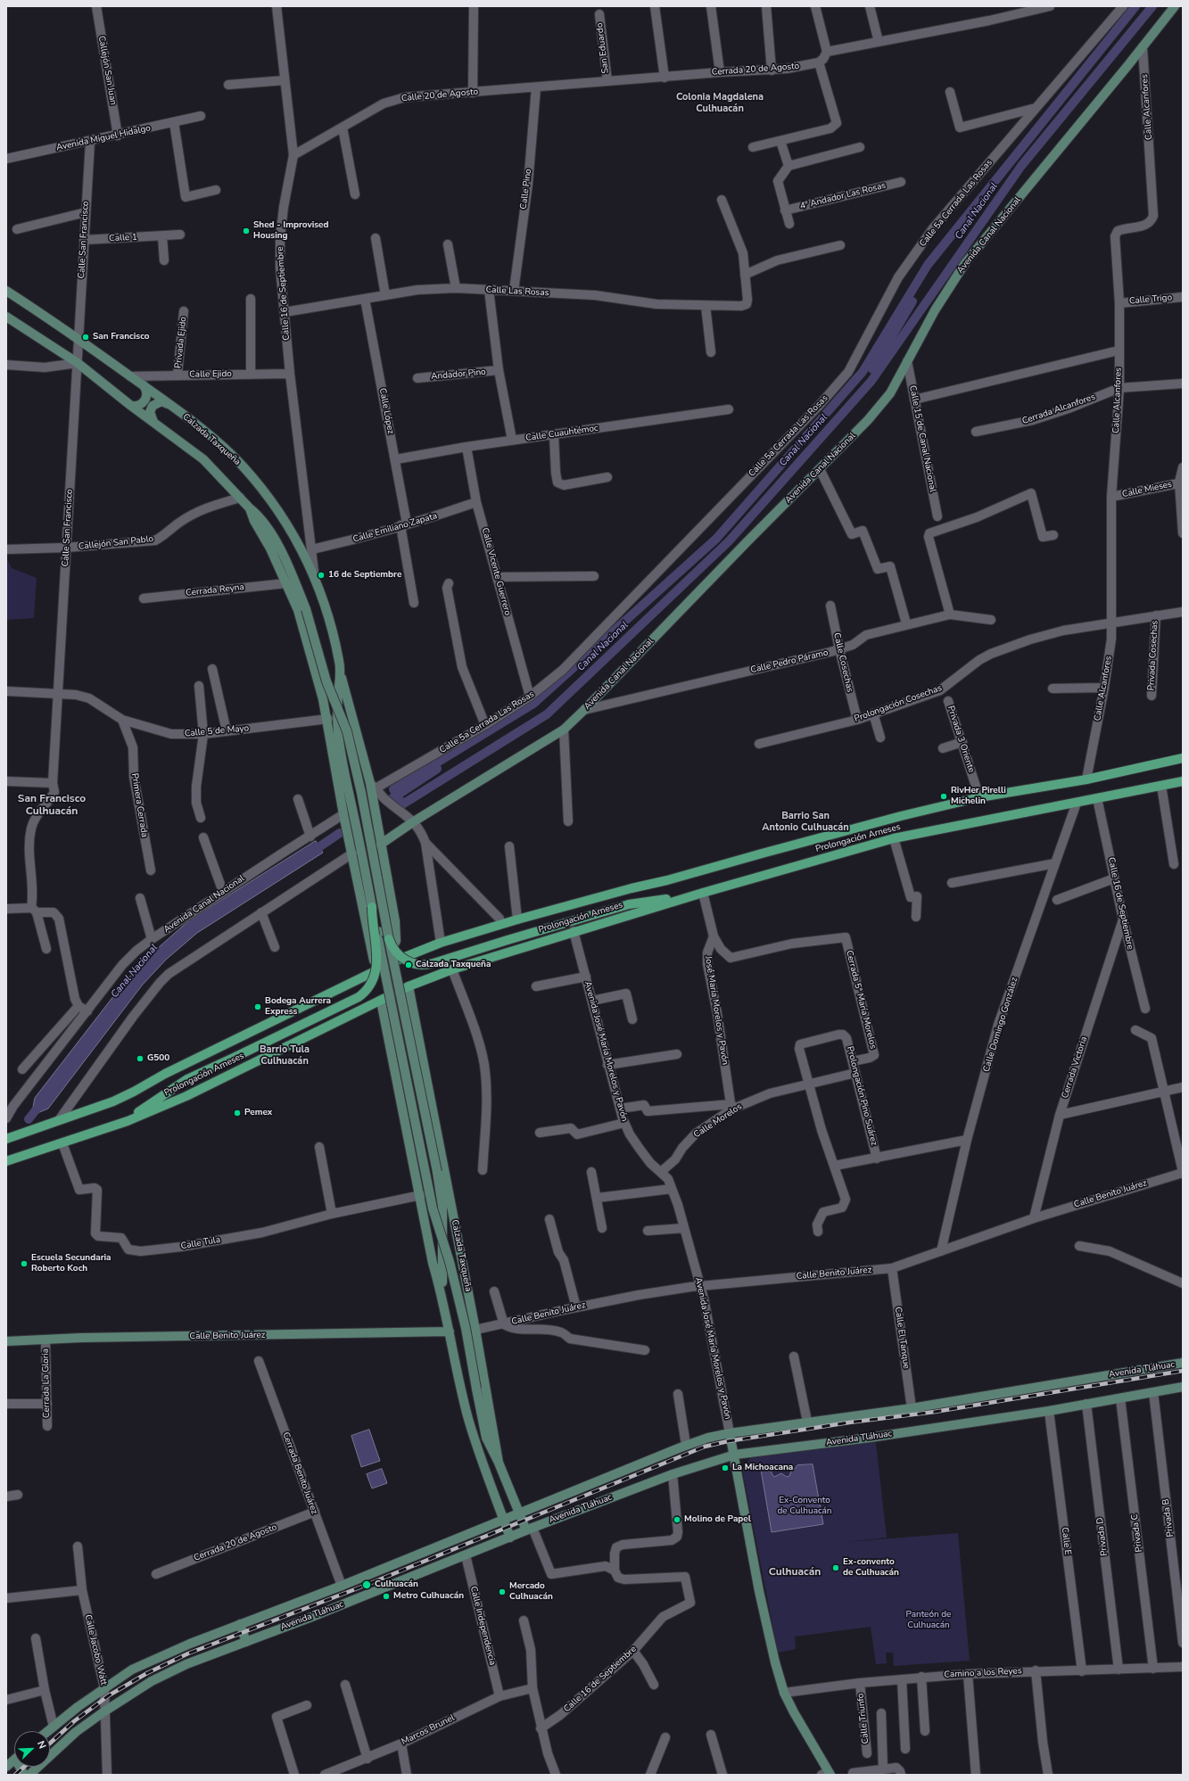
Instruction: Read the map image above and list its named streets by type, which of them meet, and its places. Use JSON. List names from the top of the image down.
{
  "streets": {
    "main road": [
      "Avenida Canal Nacional",
      "Calzada Taxqueña",
      "Prolongación Arneses",
      "Avenida José María Morelos y Pavón",
      "Calle Benito Juárez",
      "Avenida Tláhuac"
    ],
    "street": [
      "San Eduardo",
      "Cerrada 20 de Agosto",
      "Callejón San Juan",
      "Calle 20 de Agosto",
      "Calle Alcanfores",
      "Avenida Miguel Hidalgo",
      "Calle Pino",
      "4º Andador Las Rosas",
      "Calle 5a Cerrada Las Rosas",
      "Calle 1",
      "Calle San Francisco",
      "Calle Las Rosas",
      "Calle 16 de Septiembre",
      "Calle Trigo",
      "Privada Ejido",
      "Calle Ejido",
      "Andador Pino",
      "Cerrada Alcanfores",
      "Calle López",
      "Calle Cuauhtémoc",
      "Calle 15 de Canal Nacional",
      "Calle Mieses",
      "Calle Emiliano Zapata",
      "Callejón San Pablo",
      "Calle Vicente Guerrero",
      "Cerrada Reyna",
      "Privada Cosechas",
      "Calle Pedro Páramo",
      "Calle Cosechas",
      "Prolongación Cosechas",
      "Calle 5 de Mayo",
      "Privada 3 Oriente",
      "Primera Cerrada",
      "Cerrada 5ª María Morelos",
      "José María Morelos y Pavón",
      "Calle Domingo González",
      "Cerrada Victoria",
      "Prolongación Pino Suárez",
      "Calle Morelos",
      "Calle Tula",
      "Calle El Tanque",
      "Cerrada La Gloria",
      "Cerrada Benito Juárez",
      "Privada B",
      "Privada C",
      "Privada D",
      "Calle E",
      "Calle Independencia",
      "Calle Jacobo Watt",
      "Camino a los Reyes",
      "Calle Triunfo",
      "Marcos Brunel"
    ]
  },
  "crossings": [
    ["San Eduardo", "Cerrada 20 de Agosto"],
    ["Cerrada 20 de Agosto", "Calle 20 de Agosto"],
    ["Cerrada 20 de Agosto", "Calle Pino"],
    ["Cerrada 20 de Agosto", "Cerrada Benito Juárez"],
    ["Callejón San Juan", "Avenida Miguel Hidalgo"],
    ["Calle 20 de Agosto", "Calle Pino"],
    ["Calle 20 de Agosto", "Calle 16 de Septiembre"],
    ["Calle Alcanfores", "Avenida Canal Nacional"],
    ["Calle Alcanfores", "Calle Trigo"],
    ["Calle Alcanfores", "Cerrada Alcanfores"],
    ["Calle Alcanfores", "Calle Mieses"],
    ["Calle Alcanfores", "Prolongación Cosechas"],
    ["Calle Alcanfores", "Prolongación Arneses"],
    ["Avenida Miguel Hidalgo", "Calle San Francisco"],
    ["Calle Pino", "Calle Las Rosas"],
    ["Calle 5a Cerrada Las Rosas", "Calzada Taxqueña"],
    ["Calle 5a Cerrada Las Rosas", "Calle Vicente Guerrero"],
    ["Avenida Canal Nacional", "Calle 15 de Canal Nacional"],
    ["Avenida Canal Nacional", "Calzada Taxqueña"],
    ["Avenida Canal Nacional", "Calle Pedro Páramo"],
    ["Calle 1", "Calle San Francisco"],
    ["Calle San Francisco", "Calzada Taxqueña"],
    ["Calle San Francisco", "Callejón San Pablo"],
    ["Calle San Francisco", "Calle 5 de Mayo"],
    ["Calle Las Rosas", "Calle 16 de Septiembre"],
    ["Calle Las Rosas", "Calle López"],
    ["Calle 16 de Septiembre", "Calle Ejido"],
    ["Calle 16 de Septiembre", "Calzada Taxqueña"],
    ["Calle 16 de Septiembre", "Calle Emiliano Zapata"],
    ["Calle 16 de Septiembre", "Prolongación Arneses"],
    ["Calle 16 de Septiembre", "Cerrada Victoria"],
    ["Privada Ejido", "Calle Ejido"],
    ["Calle Ejido", "Calzada Taxqueña"],
    ["Calle López", "Calle Cuauhtémoc"],
    ["Calle López", "Calle Emiliano Zapata"],
    ["Calle Cuauhtémoc", "Calle Vicente Guerrero"],
    ["Calzada Taxqueña", "Callejón San Pablo"],
    ["Calzada Taxqueña", "Cerrada Reyna"],
    ["Calzada Taxqueña", "Calle 5 de Mayo"],
    ["Calzada Taxqueña", "Prolongación Arneses"],
    ["Calzada Taxqueña", "Calle Benito Juárez"],
    ["Calzada Taxqueña", "Calle Tula"],
    ["Calzada Taxqueña", "Avenida Tláhuac"],
    ["Calle Emiliano Zapata", "Calle Vicente Guerrero"],
    ["Calle Pedro Páramo", "Calle Cosechas"],
    ["Calle Cosechas", "Prolongación Cosechas"],
    ["Calle 5 de Mayo", "Primera Cerrada"],
    ["Privada 3 Oriente", "Prolongación Arneses"],
    ["Prolongación Arneses", "Calle Domingo González"],
    ["Prolongación Arneses", "Avenida José María Morelos y Pavón"],
    ["Prolongación Arneses", "Calle Tula"],
    ["Cerrada 5ª María Morelos", "José María Morelos y Pavón"],
    ["Cerrada 5ª María Morelos", "Prolongación Pino Suárez"],
    ["José María Morelos y Pavón", "Calle Morelos"],
    ["Calle Domingo González", "Prolongación Pino Suárez"],
    ["Calle Domingo González", "Calle Benito Juárez"],
    ["Avenida José María Morelos y Pavón", "Calle Morelos"],
    ["Avenida José María Morelos y Pavón", "Calle Benito Juárez"],
    ["Avenida José María Morelos y Pavón", "Avenida Tláhuac"],
    ["Avenida José María Morelos y Pavón", "Camino a los Reyes"],
    ["Cerrada Victoria", "Calle Benito Juárez"],
    ["Prolongación Pino Suárez", "Calle Morelos"],
    ["Calle Benito Juárez", "Calle El Tanque"],
    ["Calle Benito Juárez", "Cerrada La Gloria"],
    ["Calle El Tanque", "Avenida Tláhuac"],
    ["Avenida Tláhuac", "Cerrada Benito Juárez"],
    ["Avenida Tláhuac", "Privada B"],
    ["Avenida Tláhuac", "Privada C"],
    ["Avenida Tláhuac", "Privada D"],
    ["Avenida Tláhuac", "Calle E"],
    ["Avenida Tláhuac", "Calle Independencia"],
    ["Avenida Tláhuac", "Calle Jacobo Watt"],
    ["Privada C", "Camino a los Reyes"],
    ["Privada D", "Camino a los Reyes"],
    ["Calle E", "Camino a los Reyes"],
    ["Calle Independencia", "Marcos Brunel"],
    ["Camino a los Reyes", "Calle Triunfo"]
  ],
  "districts": [
    "Colonia Magdalena Culhuacán",
    "San Francisco Culhuacán",
    "Barrio San Antonio Culhuacán",
    "Barrio Tula Culhuacán",
    "Culhuacán"
  ],
  "water": ["Canal Nacional"],
  "parks": ["Ex-Convento de Culhuacán", "Panteón de Culhuacán"],
  "places": [
    "Shed - Improvised Housing",
    "San Francisco",
    "16 de Septiembre",
    "RivHer Pirelli Michelin",
    "Calzada Taxqueña",
    "Bodega Aurrera Express",
    "G500",
    "Pemex",
    "Escuela Secundaria Roberto Koch",
    "La Michoacana",
    "Molino de Papel",
    "Ex-convento de Culhuacán",
    "Culhuacán",
    "Mercado Culhuacán",
    "Metro Culhuacán"
  ],
  "north": "top right"
}
